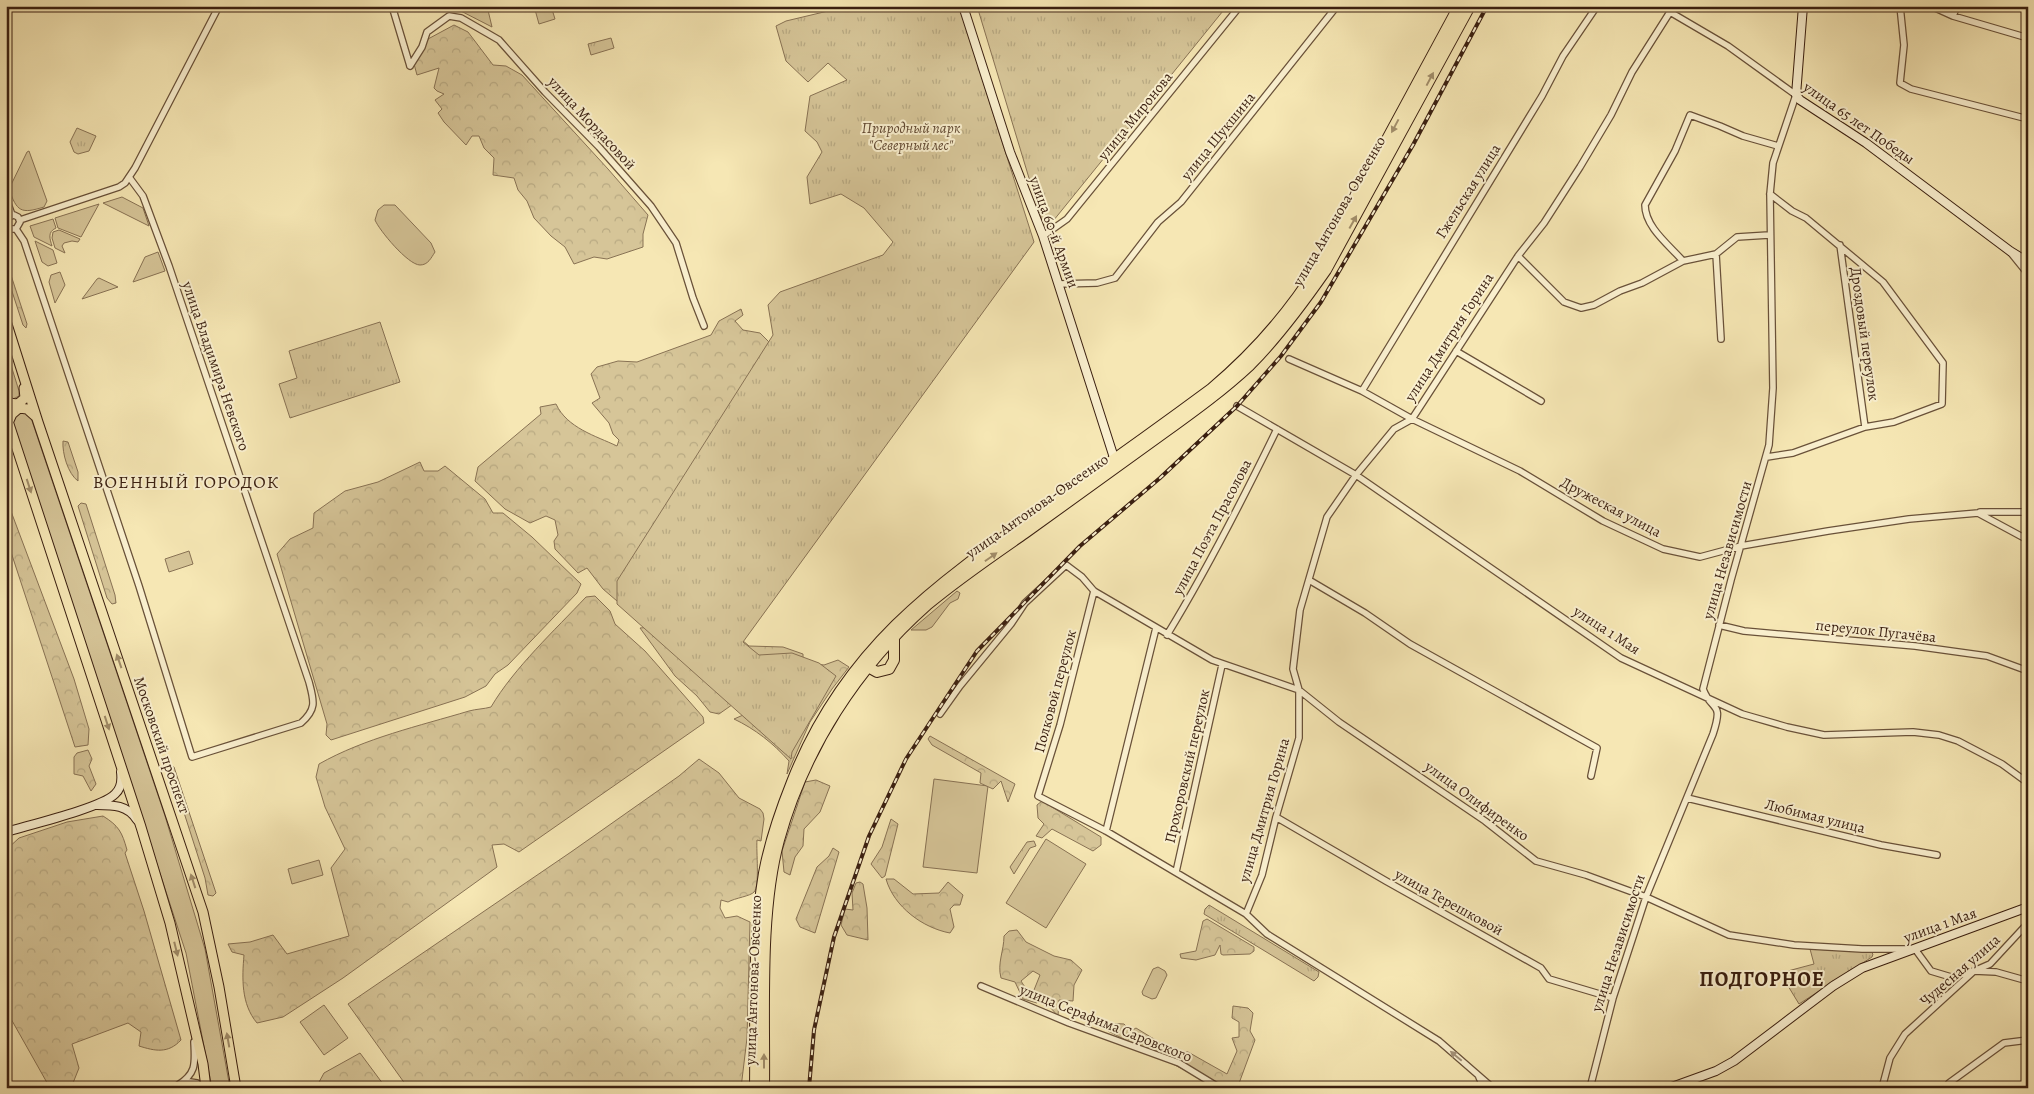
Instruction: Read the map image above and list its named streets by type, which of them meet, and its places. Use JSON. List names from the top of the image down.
{
  "streets": {
    "highway": ["улица Антонова-Овсеенко"],
    "main road": ["Московский проспект"],
    "street": [
      "улица Миронова",
      "улица Мордасовой",
      "улица 65 лет Победы",
      "улица Шукшина",
      "Гжельская улица",
      "улица 60-й Армии",
      "Дроздовый переулок",
      "улица Дмитрия Горина",
      "улица Владимира Невского",
      "Дружеская улица",
      "улица Поэта Прасолова",
      "улица Независимости",
      "улица 1 Мая",
      "переулок Пугачёва",
      "Полковой переулок",
      "Прохоровский переулок",
      "улица Олифиренко",
      "Любимая улица",
      "улица Терешковой",
      "Чудесная улица",
      "улица Серафима Саровского"
    ]
  },
  "crossings": [
    ["улица Миронова", "улица 60-й Армии"],
    ["улица 65 лет Победы", "улица Дмитрия Горина"],
    ["улица 65 лет Победы", "улица Независимости"],
    ["улица Шукшина", "улица 60-й Армии"],
    ["Гжельская улица", "Дружеская улица"],
    ["улица Антонова-Овсеенко", "улица 60-й Армии"],
    ["Дроздовый переулок", "улица Независимости"],
    ["улица Дмитрия Горина", "Дружеская улица"],
    ["улица Дмитрия Горина", "улица 1 Мая"],
    ["улица Дмитрия Горина", "улица Олифиренко"],
    ["улица Дмитрия Горина", "улица Терешковой"],
    ["Дружеская улица", "улица Независимости"],
    ["улица Поэта Прасолова", "улица 1 Мая"],
    ["улица Поэта Прасолова", "улица Олифиренко"],
    ["улица Независимости", "улица 1 Мая"],
    ["улица Независимости", "переулок Пугачёва"],
    ["улица Независимости", "улица Олифиренко"],
    ["улица Независимости", "Любимая улица"],
    ["улица Независимости", "улица Терешковой"],
    ["улица 1 Мая", "улица Олифиренко"],
    ["Полковой переулок", "улица Олифиренко"],
    ["Прохоровский переулок", "улица Олифиренко"]
  ],
  "districts": ["ВОЕННЫЙ ГОРОДОК", "ПОДГОРНОЕ"],
  "parks": ["Природный парк \"Северный лес\""]
}
